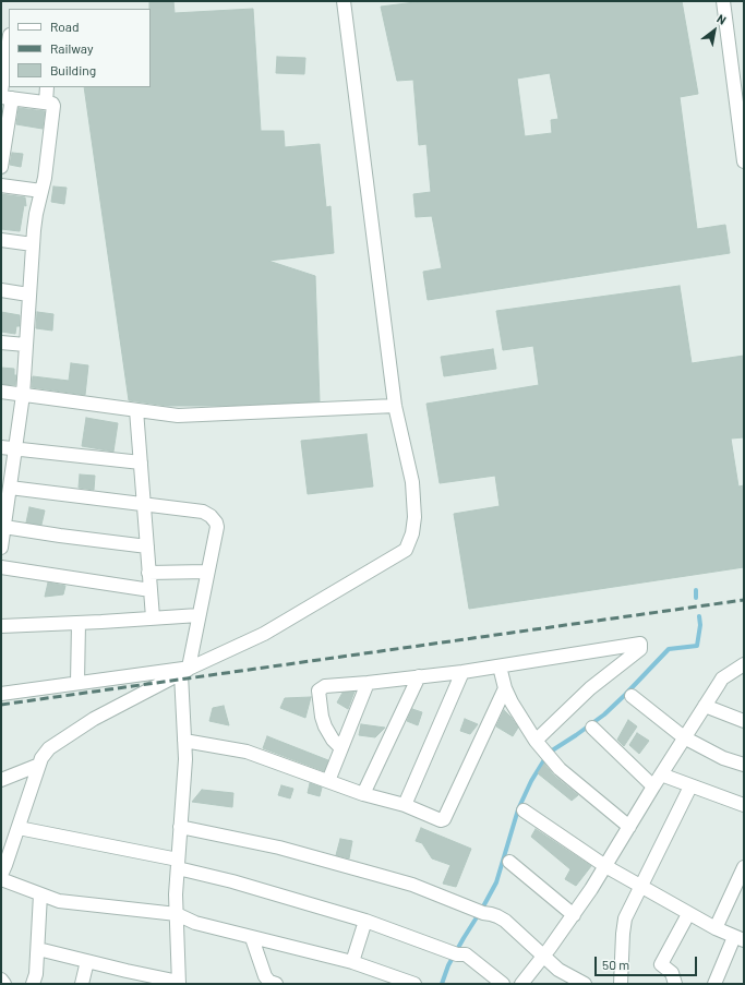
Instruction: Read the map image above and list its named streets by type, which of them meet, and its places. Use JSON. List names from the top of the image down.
{
  "legend": ["Road", "Railway", "Building"],
  "scale_bar": "50 m",
  "north": "top right"
}
